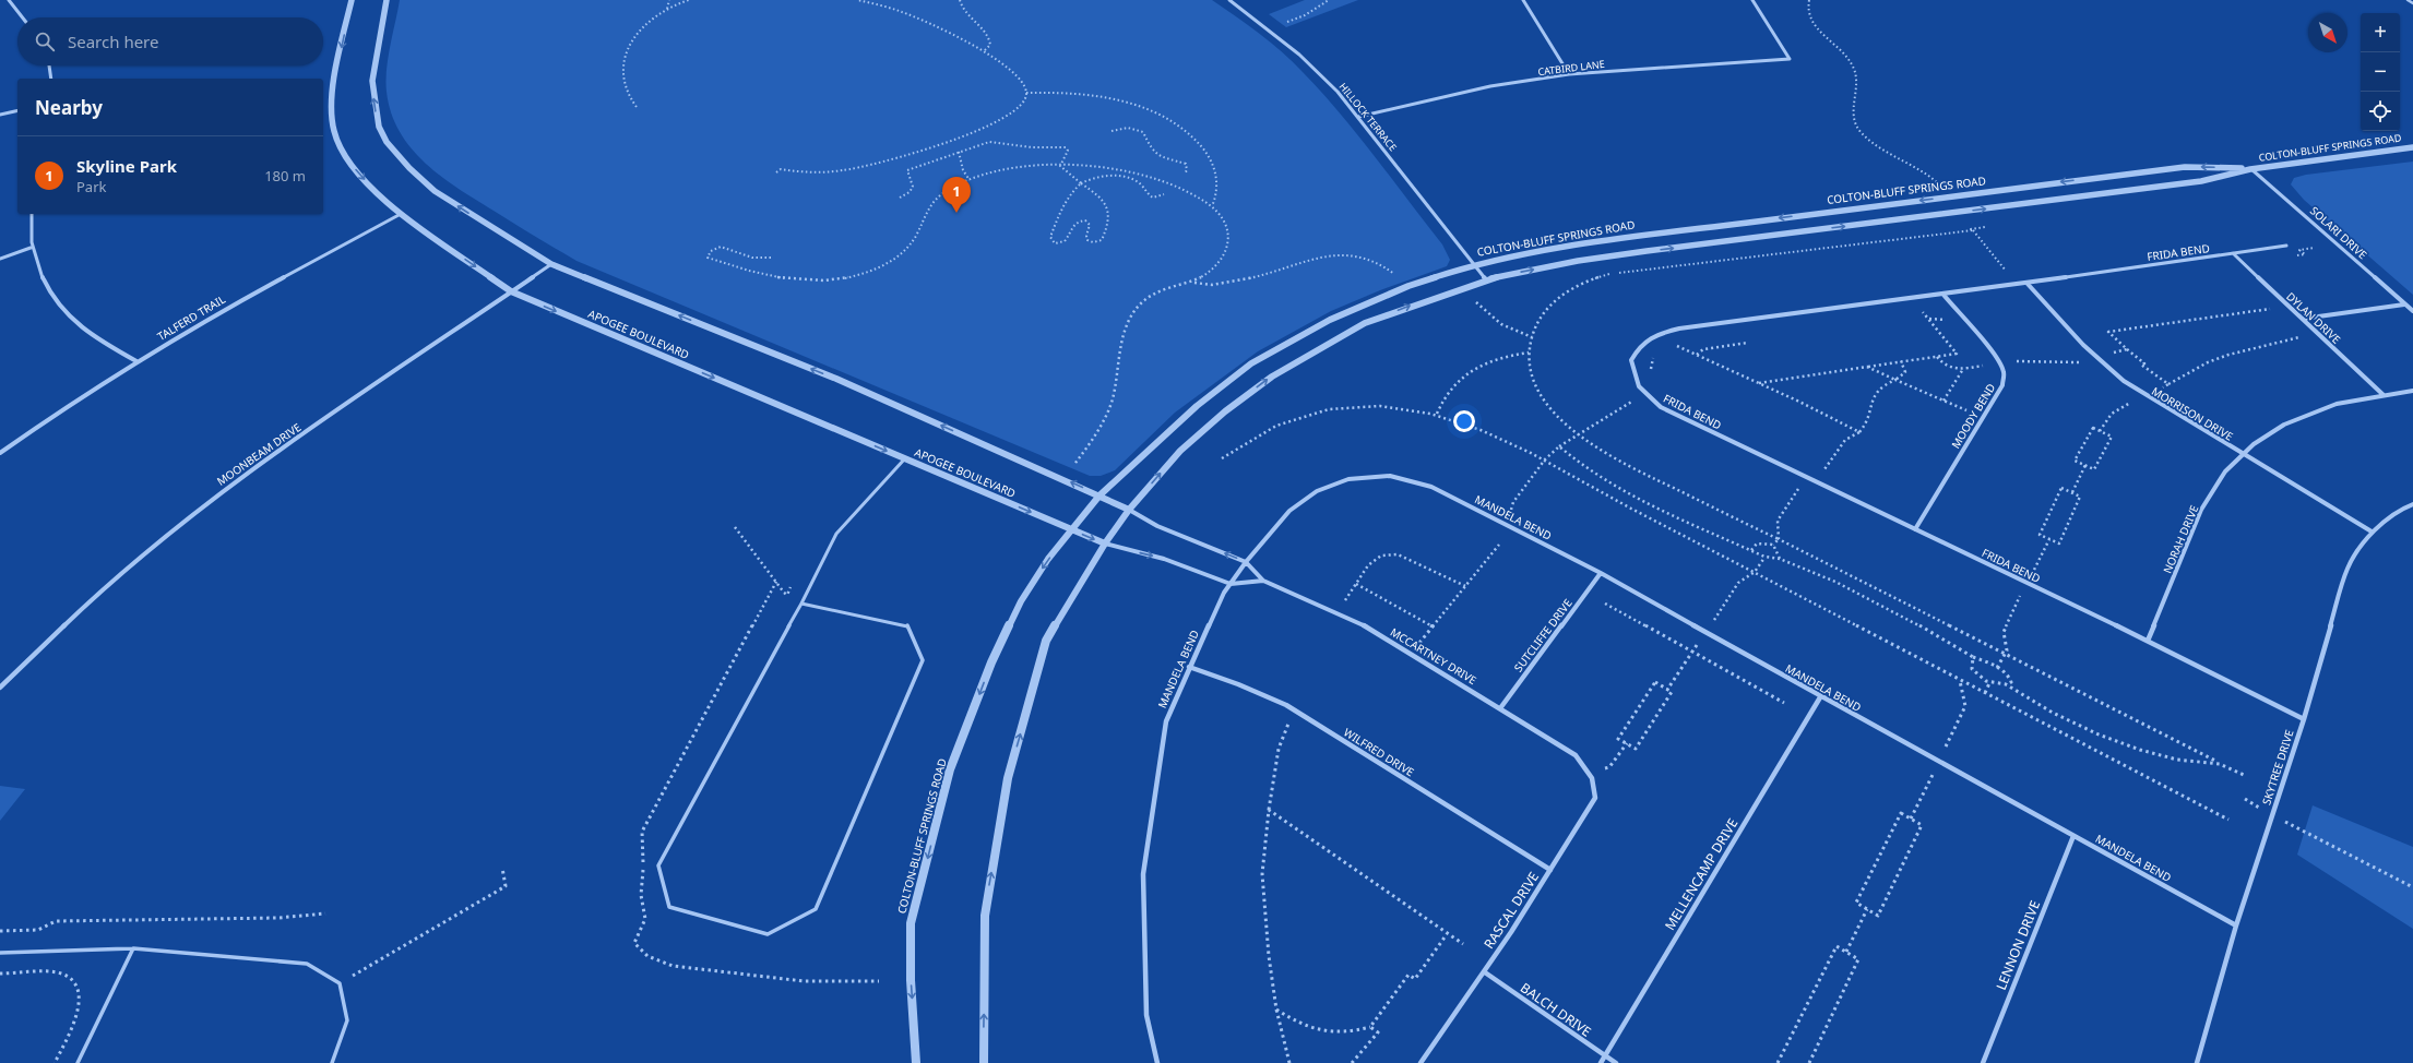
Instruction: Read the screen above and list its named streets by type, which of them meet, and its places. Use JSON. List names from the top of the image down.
{
  "streets": {
    "street": [
      "CATBIRD LANE",
      "HILLOCK TERRACE",
      "COLTON-BLUFF SPRINGS ROAD",
      "SOLARI DRIVE",
      "FRIDA BEND",
      "TALFERD TRAIL",
      "DYLAN DRIVE",
      "APOGEE BOULEVARD",
      "MORRISON DRIVE",
      "MOODY BEND",
      "MOONBEAM DRIVE",
      "MANDELA BEND",
      "NORAH DRIVE",
      "SUTCLIFFE DRIVE",
      "MCCARTNEY DRIVE",
      "WILFRED DRIVE",
      "SKYTREE DRIVE",
      "MELLENCAMP DRIVE",
      "RASCAL DRIVE",
      "LENNON DRIVE",
      "BALCH DRIVE"
    ]
  },
  "crossings": [
    ["CATBIRD LANE", "HILLOCK TERRACE"],
    ["HILLOCK TERRACE", "COLTON-BLUFF SPRINGS ROAD"],
    ["COLTON-BLUFF SPRINGS ROAD", "SOLARI DRIVE"],
    ["COLTON-BLUFF SPRINGS ROAD", "APOGEE BOULEVARD"],
    ["COLTON-BLUFF SPRINGS ROAD", "MCCARTNEY DRIVE"],
    ["FRIDA BEND", "DYLAN DRIVE"],
    ["FRIDA BEND", "MORRISON DRIVE"],
    ["FRIDA BEND", "MOODY BEND"],
    ["FRIDA BEND", "NORAH DRIVE"],
    ["FRIDA BEND", "SKYTREE DRIVE"],
    ["TALFERD TRAIL", "APOGEE BOULEVARD"],
    ["DYLAN DRIVE", "NORAH DRIVE"],
    ["APOGEE BOULEVARD", "MOONBEAM DRIVE"],
    ["MORRISON DRIVE", "NORAH DRIVE"],
    ["MORRISON DRIVE", "SKYTREE DRIVE"],
    ["MANDELA BEND", "SUTCLIFFE DRIVE"],
    ["MANDELA BEND", "MCCARTNEY DRIVE"],
    ["MANDELA BEND", "WILFRED DRIVE"],
    ["MANDELA BEND", "SKYTREE DRIVE"],
    ["MANDELA BEND", "MELLENCAMP DRIVE"],
    ["MANDELA BEND", "LENNON DRIVE"],
    ["SUTCLIFFE DRIVE", "MCCARTNEY DRIVE"],
    ["MCCARTNEY DRIVE", "RASCAL DRIVE"],
    ["WILFRED DRIVE", "RASCAL DRIVE"],
    ["MELLENCAMP DRIVE", "BALCH DRIVE"],
    ["RASCAL DRIVE", "BALCH DRIVE"]
  ],
  "north": "bottom right",
  "page": {
    "map_buttons": ["+", "−"],
    "search": "Search here",
    "heading": "Nearby",
    "list": [
      {
        "mark": "1",
        "name": "Skyline Park",
        "note": "Park",
        "value": "180 m"
      }
    ],
    "pins": "1"
  }
}
